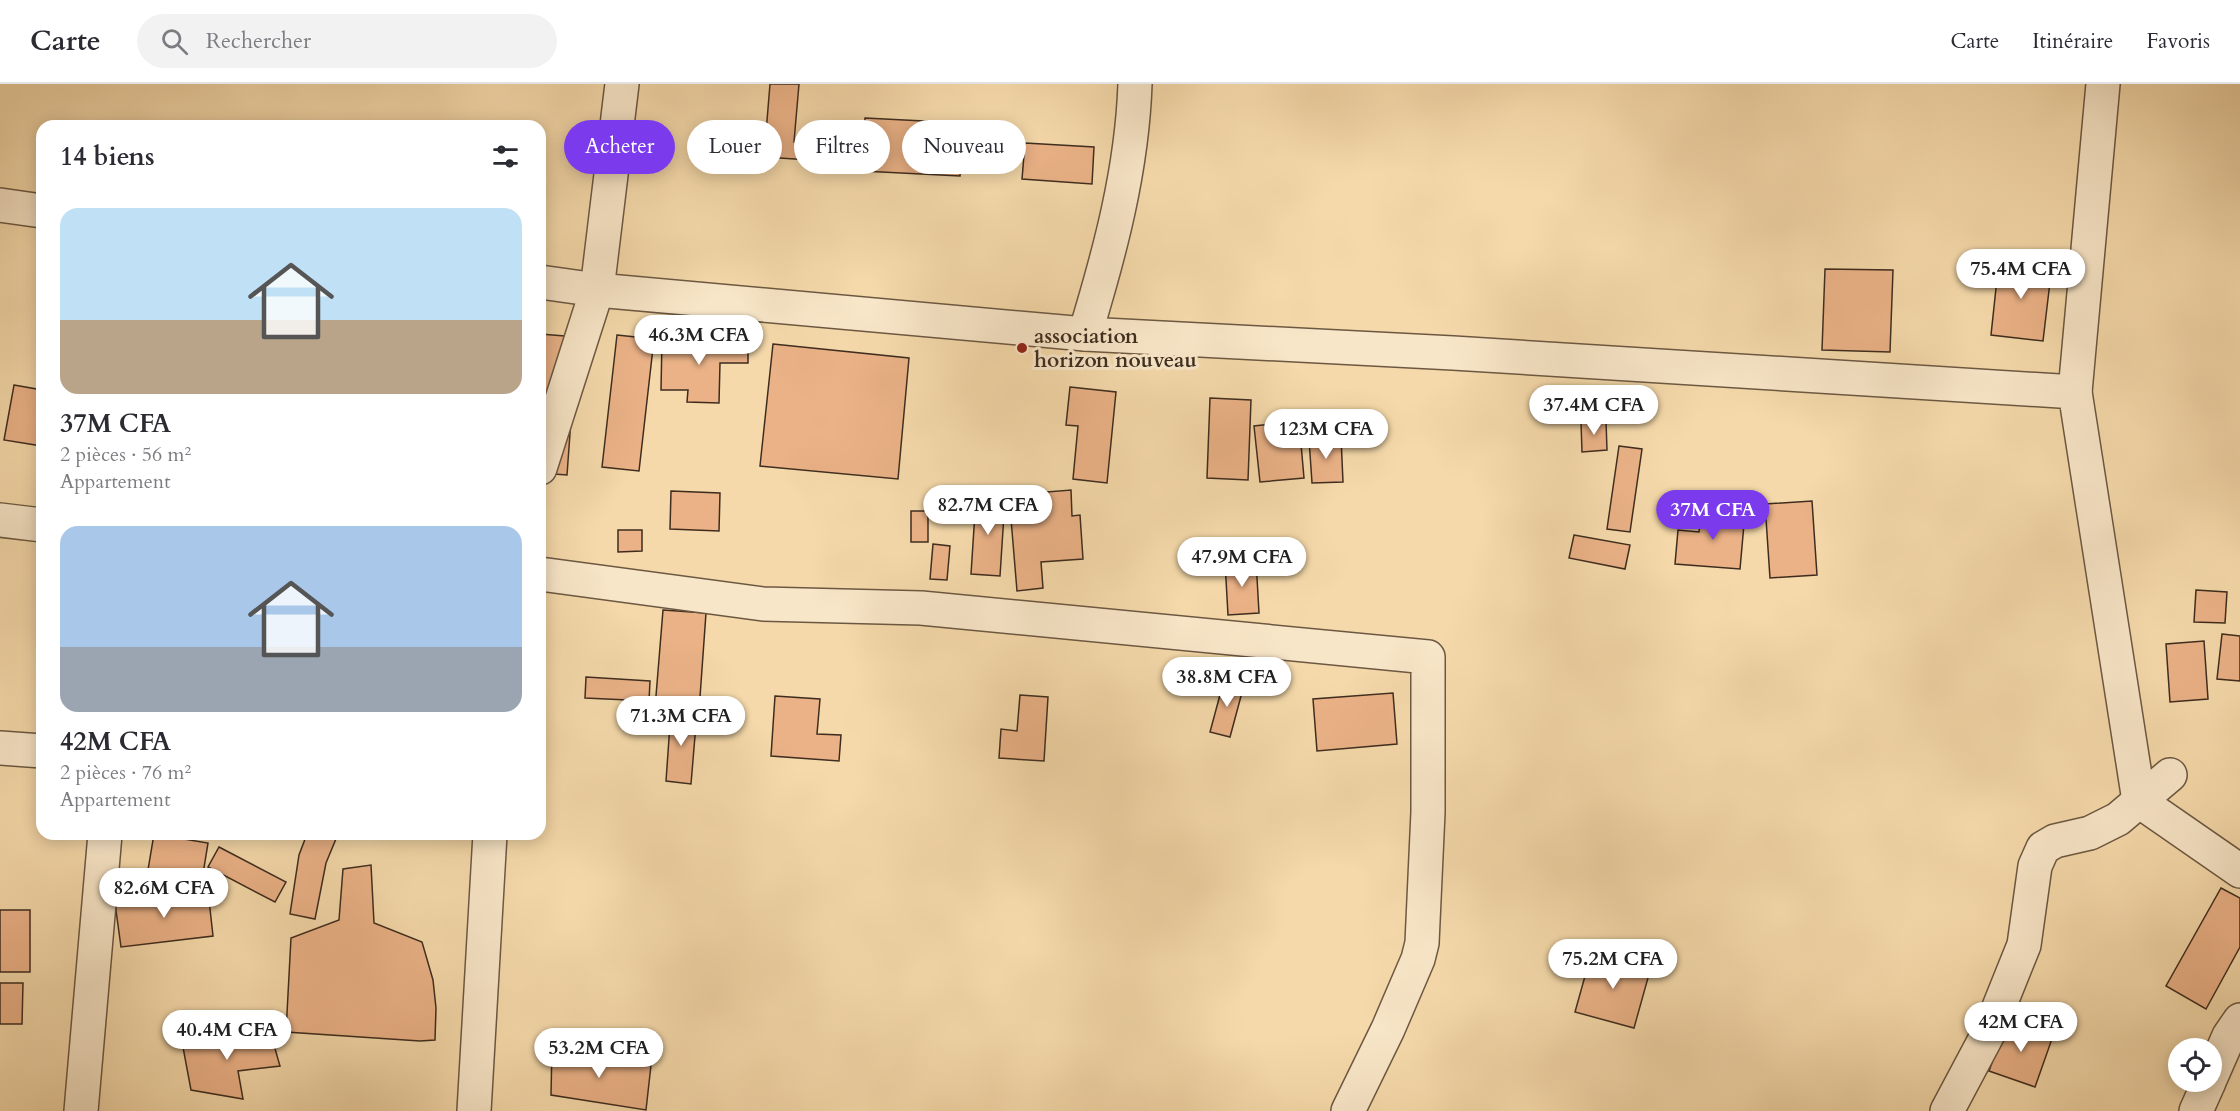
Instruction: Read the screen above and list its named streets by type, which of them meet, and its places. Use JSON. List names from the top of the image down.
{
  "places": ["association horizon nouveau"],
  "page": {
    "header": "Carte",
    "search": "Rechercher",
    "nav": ["Carte", "Itinéraire", "Favoris"],
    "chip": [
      "Acheter",
      "Louer",
      "Filtres",
      "Nouveau"
    ],
    "heading": "14 biens",
    "list": [
      {
        "name": "37M CFA",
        "note": "2 pièces · 56 m² · Appartement"
      },
      {
        "name": "42M CFA",
        "note": "2 pièces · 76 m² · Appartement"
      }
    ],
    "price": [
      "75.4M CFA",
      "46.3M CFA",
      "37.4M CFA",
      "123M CFA",
      "82.7M CFA",
      "37M CFA",
      "47.9M CFA",
      "38.8M CFA",
      "71.3M CFA",
      "82.6M CFA",
      "75.2M CFA",
      "42M CFA",
      "40.4M CFA",
      "53.2M CFA"
    ]
  }
}
